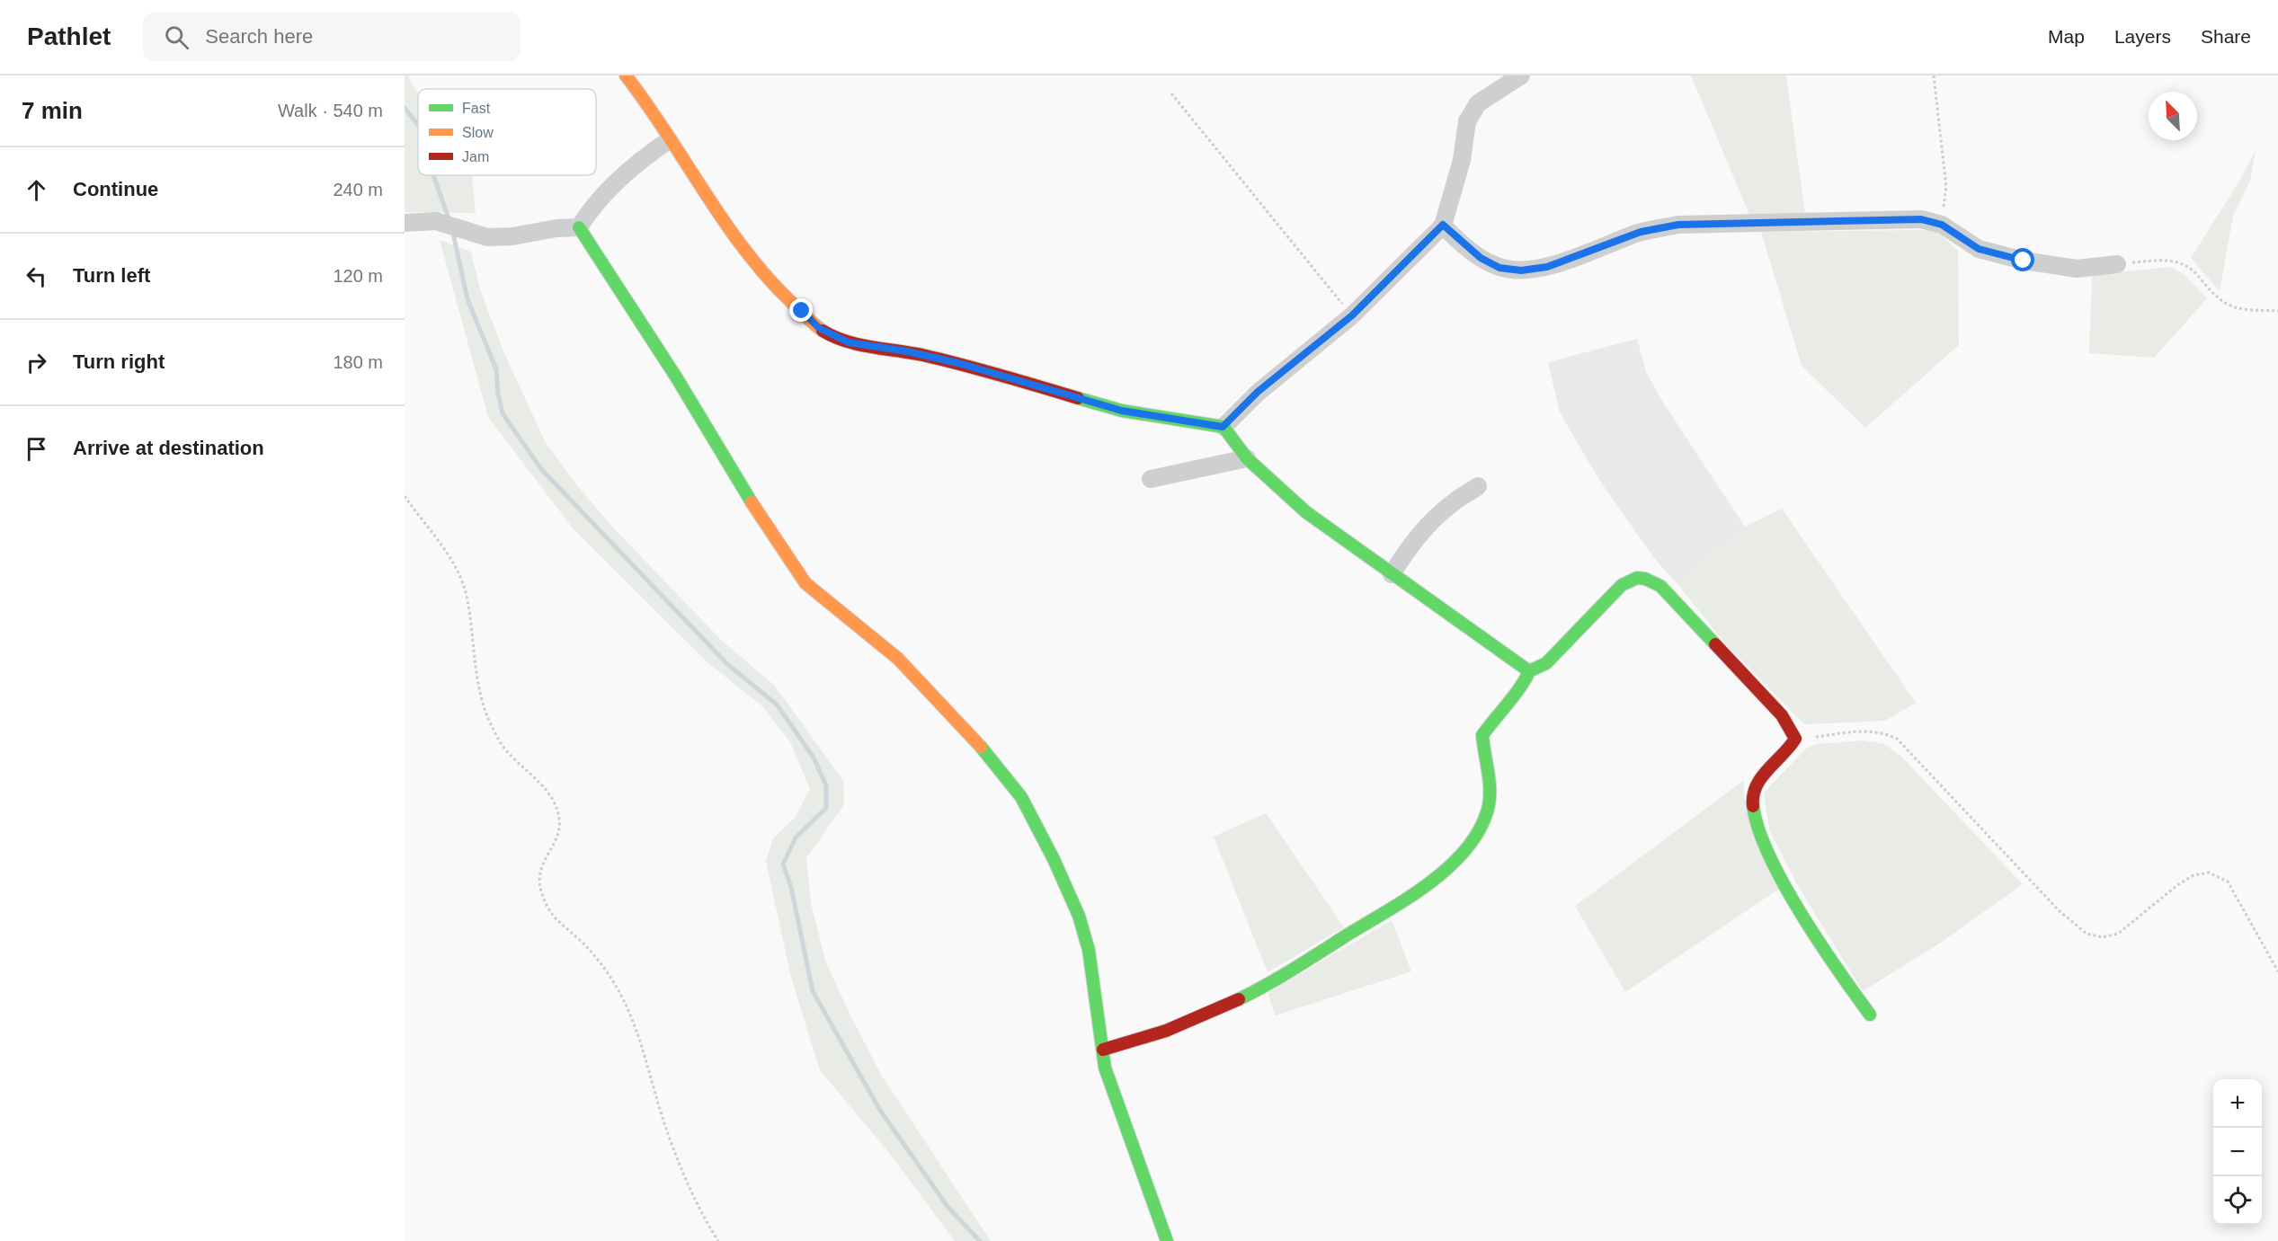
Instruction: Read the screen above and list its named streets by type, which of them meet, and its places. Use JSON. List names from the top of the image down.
{
  "legend": ["Fast", "Slow", "Jam"],
  "north": "top left",
  "page": {
    "header": "Pathlet",
    "search": "Search here",
    "nav": ["Map", "Layers", "Share"],
    "heading": ["7 min", "Walk · 540 m"],
    "list": [
      ["Continue", "240 m"],
      ["Turn left", "120 m"],
      ["Turn right", "180 m"],
      "Arrive at destination"
    ],
    "map_buttons": ["+", "−"]
  }
}
